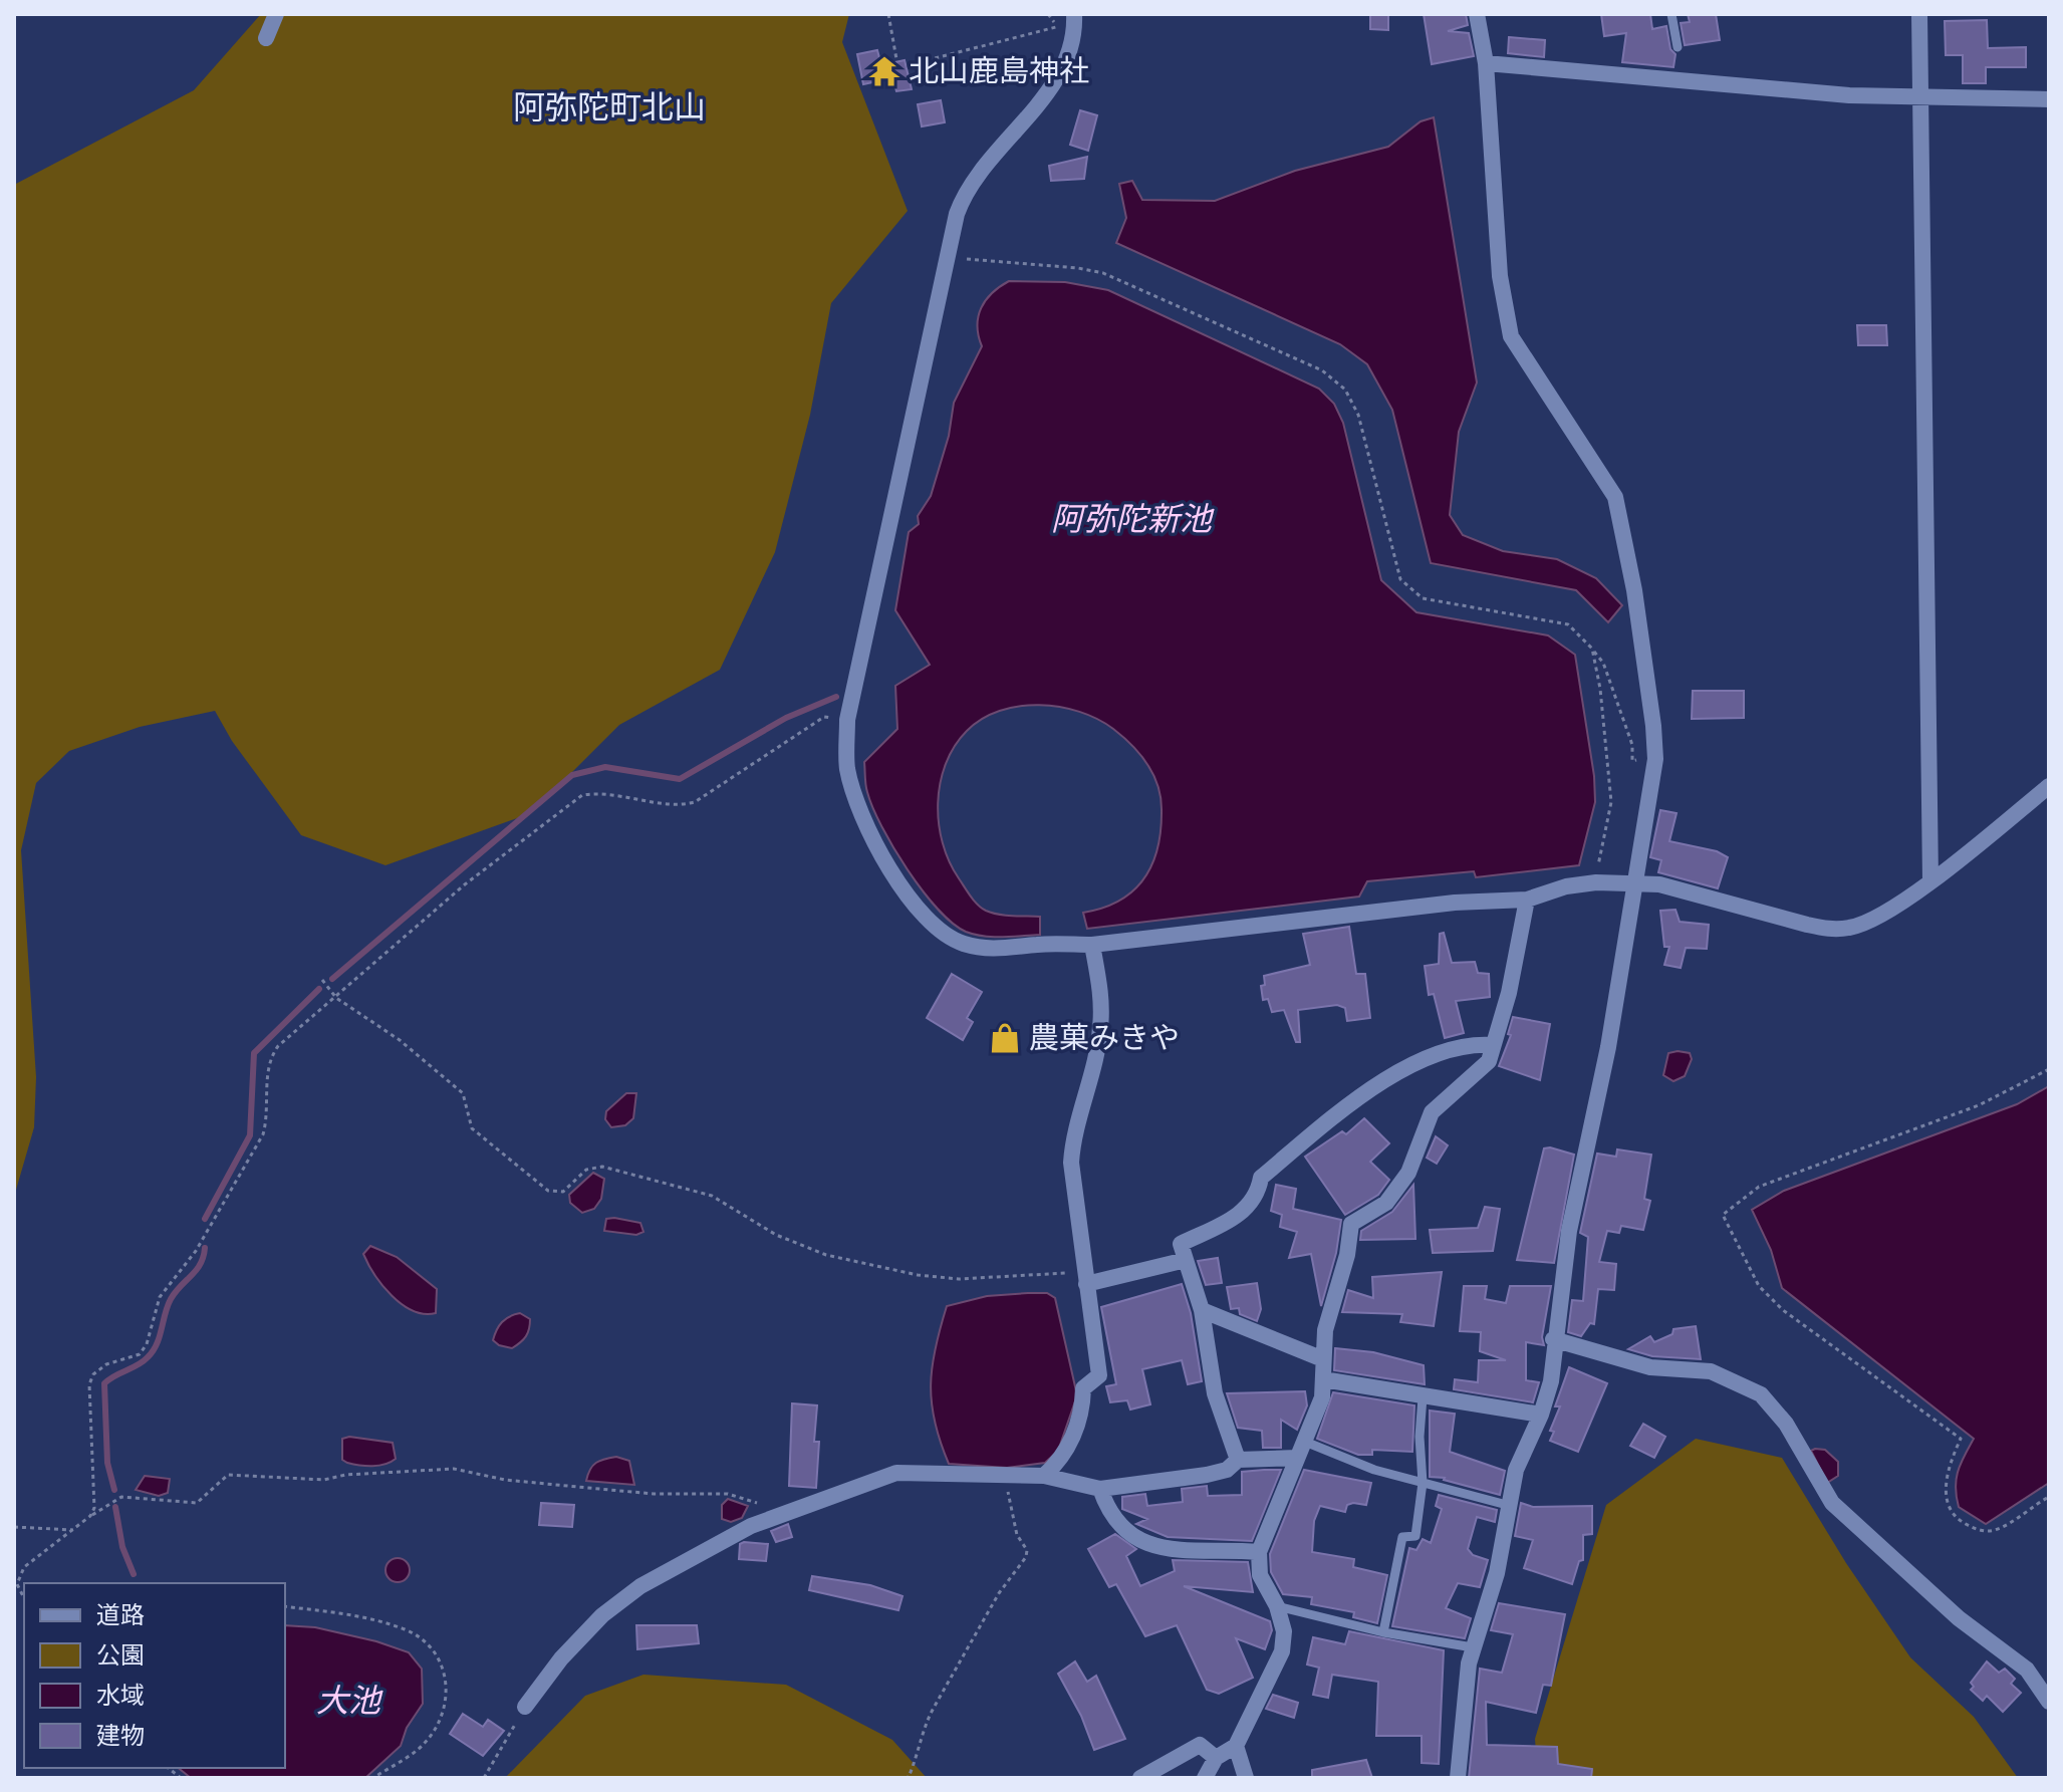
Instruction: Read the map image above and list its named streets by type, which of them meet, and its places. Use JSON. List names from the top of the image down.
{
  "districts": ["阿弥陀町北山"],
  "water": ["阿弥陀新池", "大池"],
  "places": {
    "temple": ["北山鹿島神社"],
    "shop": ["農菓みきや"]
  },
  "legend": [
    "道路",
    "公園",
    "水域",
    "建物"
  ]
}
